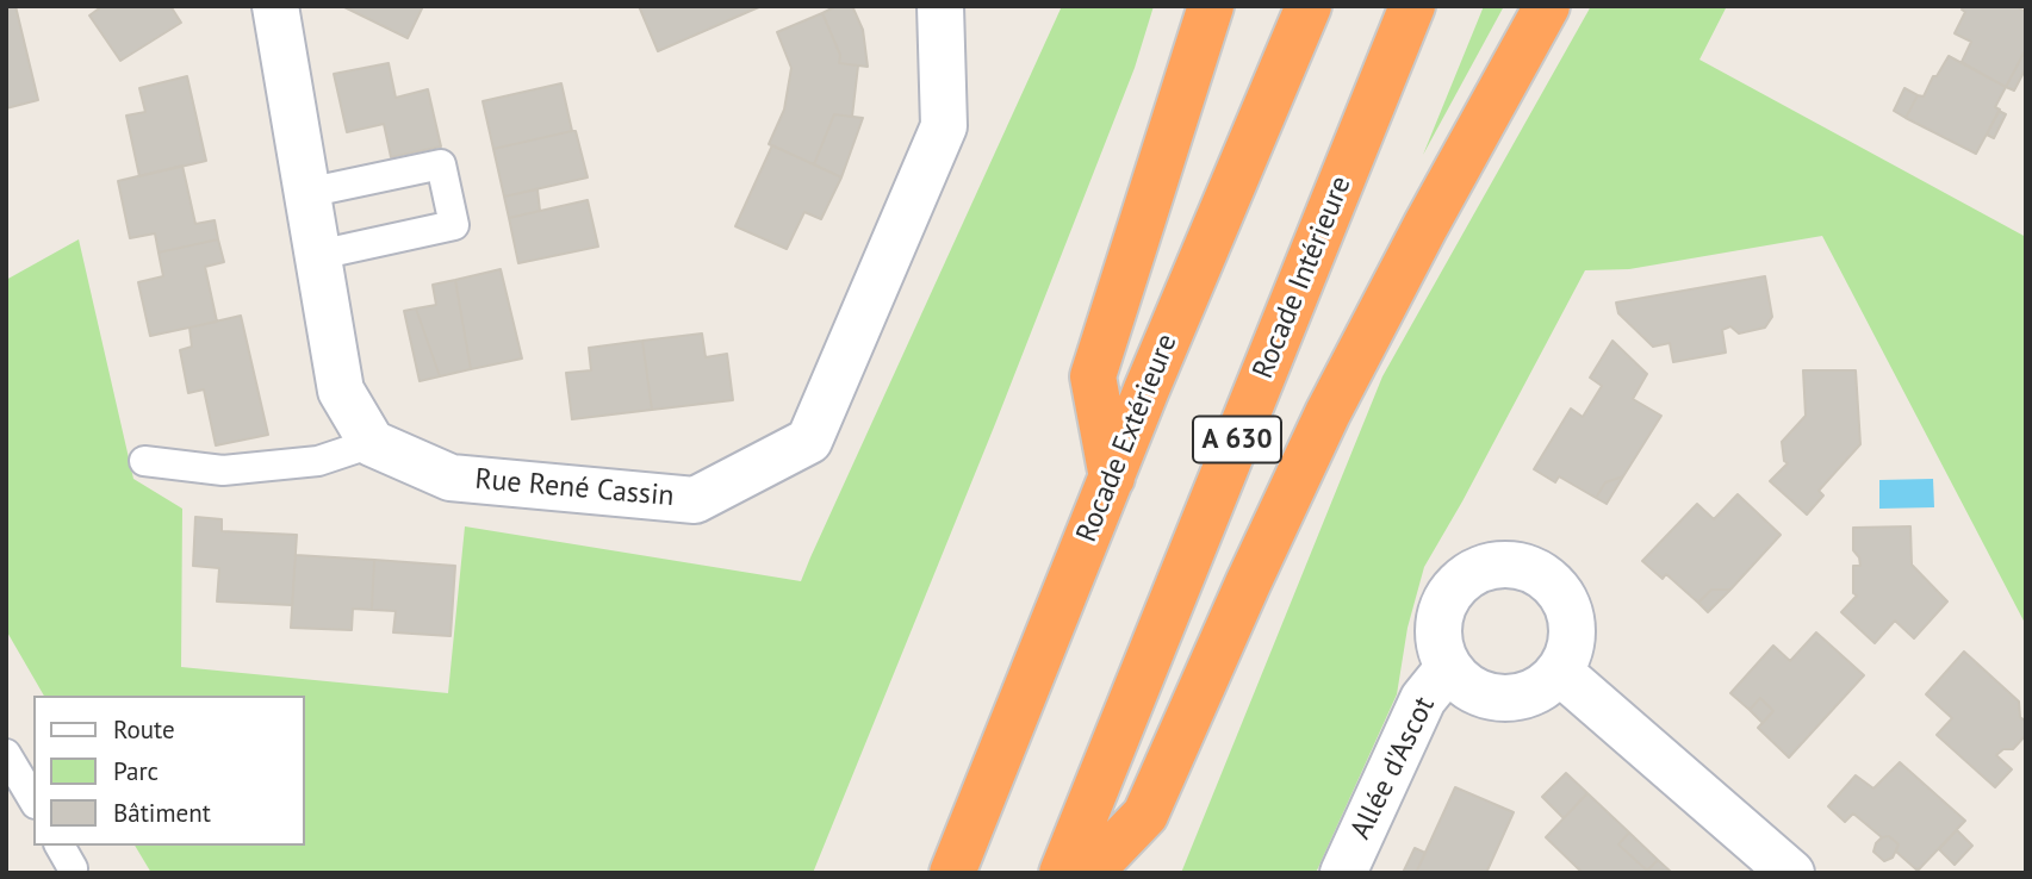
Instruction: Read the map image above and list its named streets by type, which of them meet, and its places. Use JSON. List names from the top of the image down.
{
  "streets": {
    "highway": ["Rocade Intérieure", "Rocade Extérieure", "A 630"],
    "street": ["Rue René Cassin", "Allée d'Ascot"]
  },
  "legend": ["Route", "Parc", "Bâtiment"]
}
